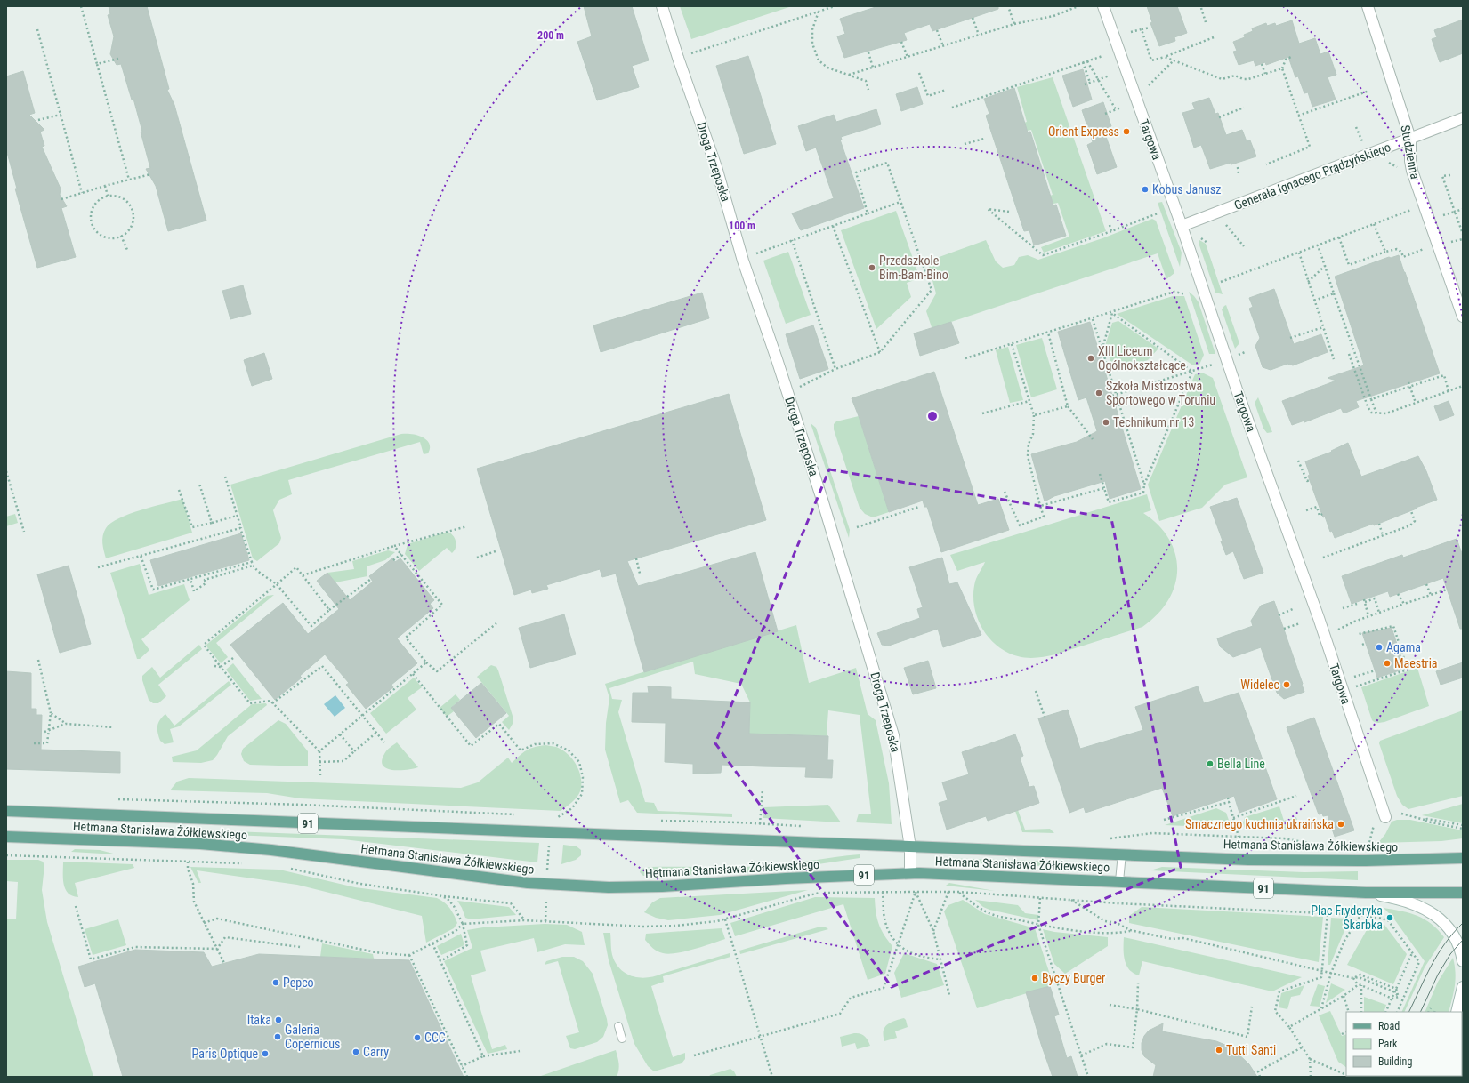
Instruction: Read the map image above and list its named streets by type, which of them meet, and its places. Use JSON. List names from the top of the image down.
{
  "streets": {
    "main road": ["91", "Hetmana Stanisława Żółkiewskiego"],
    "street": [
      "Targowa",
      "Studzienna",
      "Droga Trzeposka",
      "Generała Ignacego Prądzyńskiego"
    ]
  },
  "crossings": [
    ["Targowa", "Generała Ignacego Prądzyńskiego"],
    ["Studzienna", "Generała Ignacego Prądzyńskiego"],
    ["Droga Trzeposka", "Hetmana Stanisława Żółkiewskiego"]
  ],
  "places": [
    "Orient Express",
    "Kobus Janusz",
    "Przedszkole Bim-Bam-Bino",
    "XIII Liceum Ogólnokształcące",
    "Szkoła Mistrzostwa Sportowego w Toruniu",
    "Technikum nr 13",
    "Agama",
    "Maestria",
    "Widelec",
    "Bella Line",
    "Smacznego kuchnia ukraińska",
    "Plac Fryderyka Skarbka",
    "Byczy Burger",
    "Pepco",
    "Itaka",
    "Galeria Copernicus",
    "CCC",
    "Tutti Santi",
    "Carry",
    "Paris Optique"
  ],
  "legend": ["Road", "Park", "Building"],
  "rings": ["200 m", "100 m"]
}
